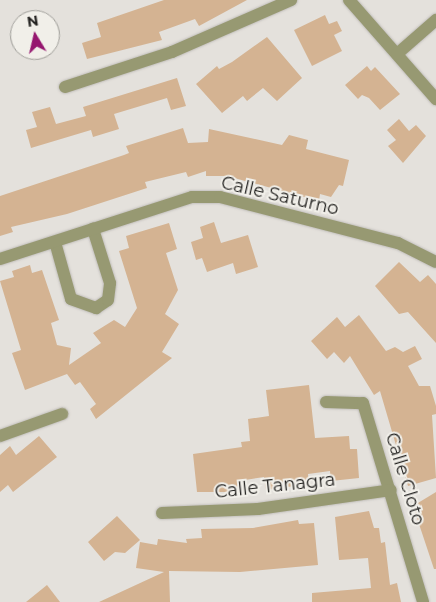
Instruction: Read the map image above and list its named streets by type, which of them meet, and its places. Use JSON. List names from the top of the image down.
{
  "streets": {
    "street": ["Calle Saturno", "Calle Cloto", "Calle Tanagra"]
  },
  "crossings": [
    ["Calle Cloto", "Calle Tanagra"]
  ],
  "north": "top"
}
